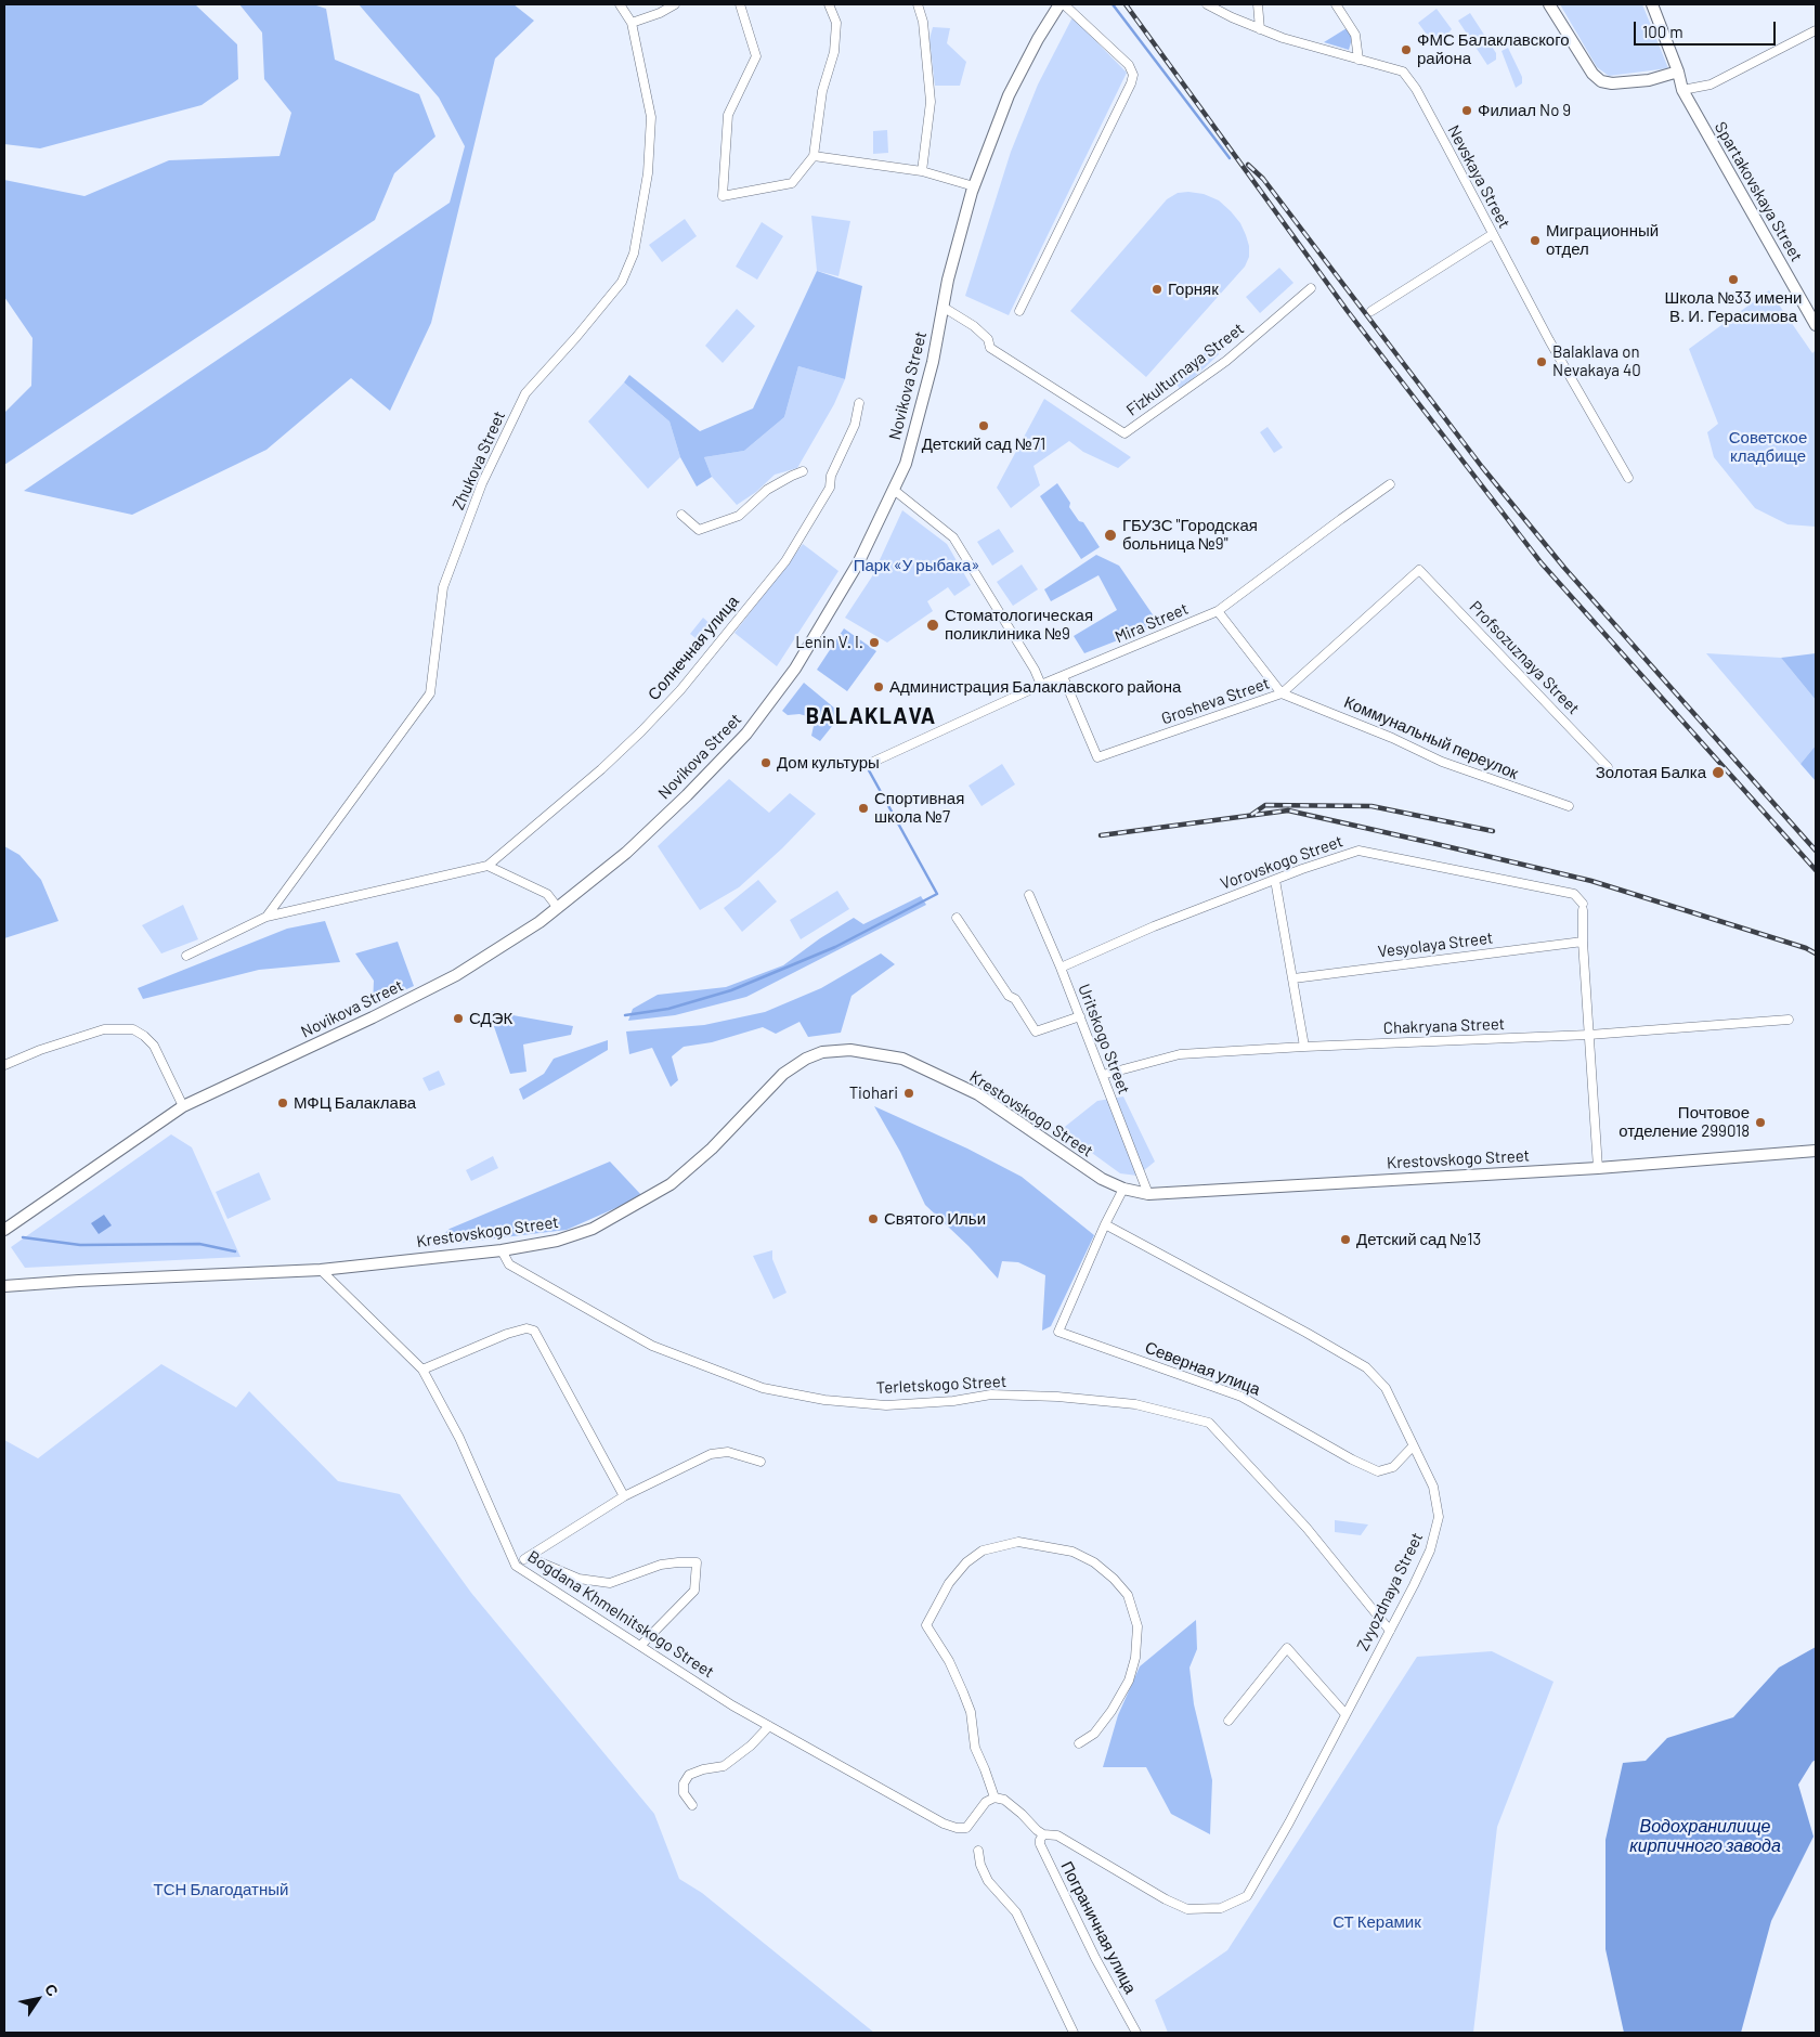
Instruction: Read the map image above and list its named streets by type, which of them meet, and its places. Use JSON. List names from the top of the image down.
{
  "streets": {
    "main road": ["Spartakovskaya Street", "Novikova Street", "Krestovskogo Street"],
    "street": [
      "Nevskaya Street",
      "Fizkulturnaya Street",
      "Zhukova Street",
      "Mira Street",
      "Солнечная улица",
      "Profsozuznaya Street",
      "Grosheva Street",
      "Коммунальный переулок",
      "Vorovskogo Street",
      "Vesyolaya Street",
      "Chakryana Street",
      "Uritskogo Street",
      "Северная улица",
      "Terletskogo Street",
      "Zvyozdnaya Street",
      "Bogdana Khmelnitskogo Street",
      "Пограничная улица"
    ]
  },
  "crossings": [
    ["Fizkulturnaya Street", "Novikova Street"],
    ["Mira Street", "Grosheva Street"],
    ["Profsozuznaya Street", "Grosheva Street"],
    ["Grosheva Street", "Коммунальный переулок"],
    ["Vorovskogo Street", "Vesyolaya Street"],
    ["Vorovskogo Street", "Uritskogo Street"],
    ["Chakryana Street", "Uritskogo Street"],
    ["Uritskogo Street", "Krestovskogo Street"],
    ["Krestovskogo Street", "Terletskogo Street"],
    ["Krestovskogo Street", "Bogdana Khmelnitskogo Street"],
    ["Северная улица", "Zvyozdnaya Street"],
    ["Terletskogo Street", "Zvyozdnaya Street"],
    ["Zvyozdnaya Street", "Пограничная улица"]
  ],
  "districts": ["BALAKLAVA"],
  "water": ["Водохранилище кирпичного завода"],
  "parks": [
    "Советское кладбище",
    "Парк «У рыбака»",
    "ТСН Благодатный",
    "СТ Керамик"
  ],
  "places": [
    "ФМС Балаклавского района",
    "Филиал No 9",
    "Миграционный отдел",
    "Школа №33 имени В. И. Герасимова",
    "Горняк",
    "Balaklava on Nevakaya 40",
    "Детский сад №71",
    "ГБУЗС \"Городская больница №9\"",
    "Стоматологическая поликлиника №9",
    "Lenin V. I.",
    "Администрация Балаклавского района",
    "Дом культуры",
    "Золотая Балка",
    "Спортивная школа №7",
    "СДЭК",
    "Tiohari",
    "МФЦ Балаклава",
    "Почтовое отделение 299018",
    "Святого Ильи",
    "Детский сад №13"
  ],
  "scale_bar": "100 m",
  "north": "top right"
}
